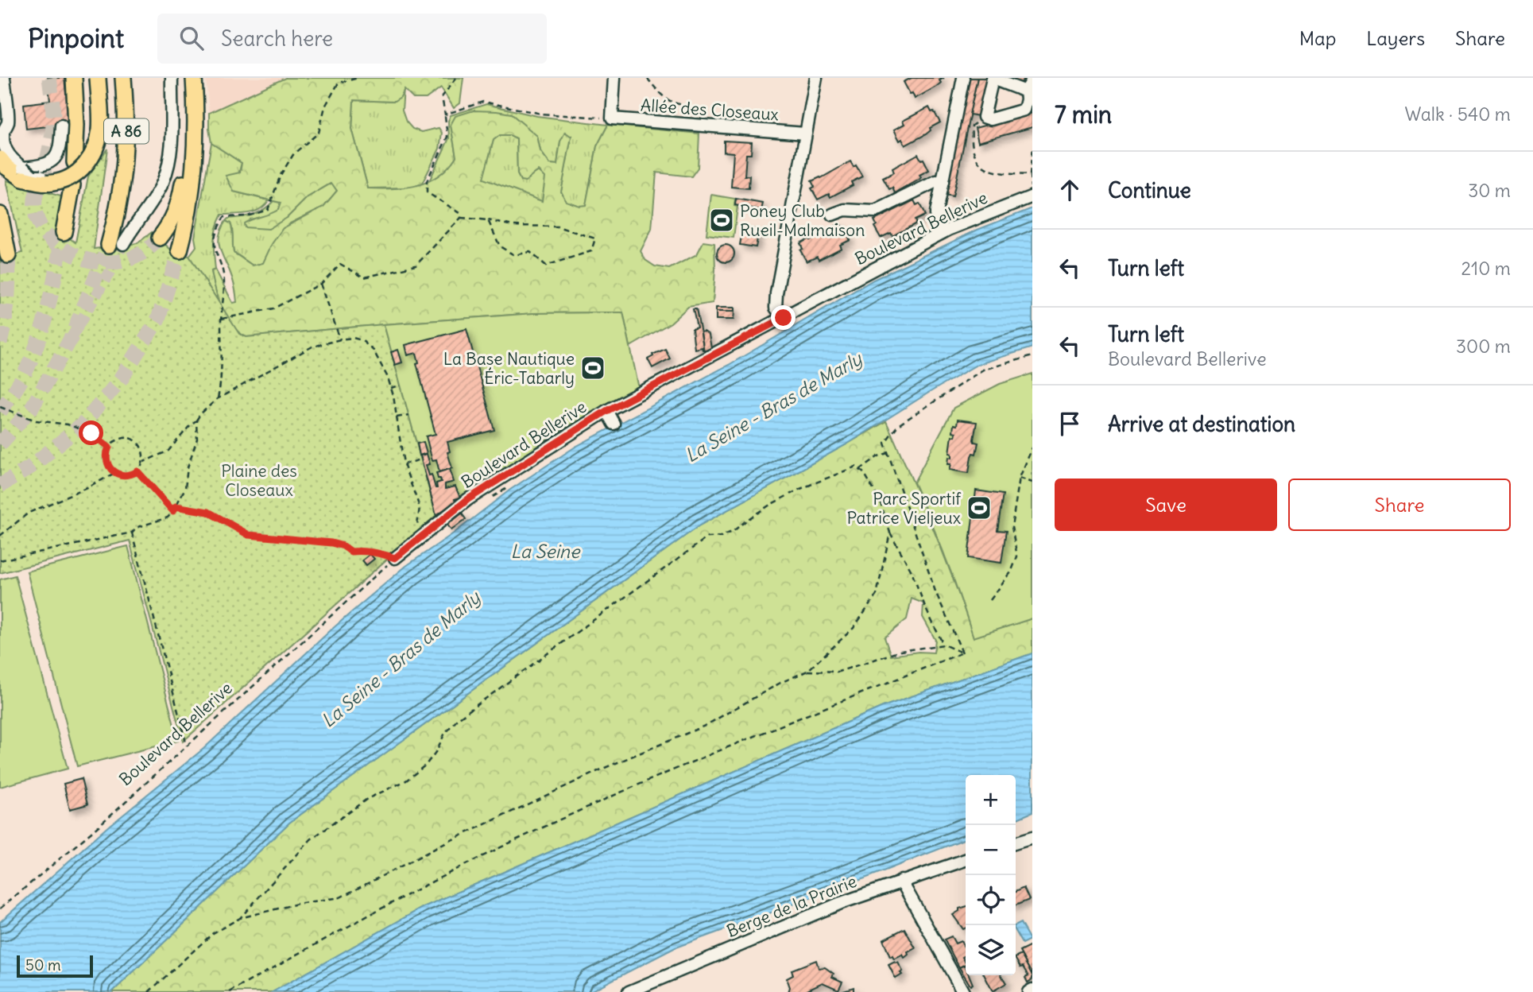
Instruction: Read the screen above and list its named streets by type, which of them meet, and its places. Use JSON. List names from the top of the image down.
{
  "streets": {
    "highway": ["A 86"],
    "street": ["Allée des Closeaux", "Boulevard Bellerive", "Berge de la Prairie"]
  },
  "water": ["La Seine - Bras de Marly", "La Seine"],
  "parks": ["Plaine des Closeaux"],
  "places": {
    "sports": ["Poney Club Rueil-Malmaison", "La Base Nautique Éric-Tabarly", "Parc Sportif Patrice Vieljeux"]
  },
  "scale_bar": "50 m",
  "page": {
    "header": "Pinpoint",
    "search": "Search here",
    "nav": ["Map", "Layers", "Share"],
    "heading": ["7 min", "Walk · 540 m"],
    "list": [
      ["Continue", "30 m"],
      ["Turn left", "210 m"],
      ["Turn left", "Boulevard Bellerive", "300 m"],
      "Arrive at destination"
    ],
    "buttons": ["Save", "Share"],
    "map_buttons": ["+", "−"],
    "scale": "50 m"
  }
}
